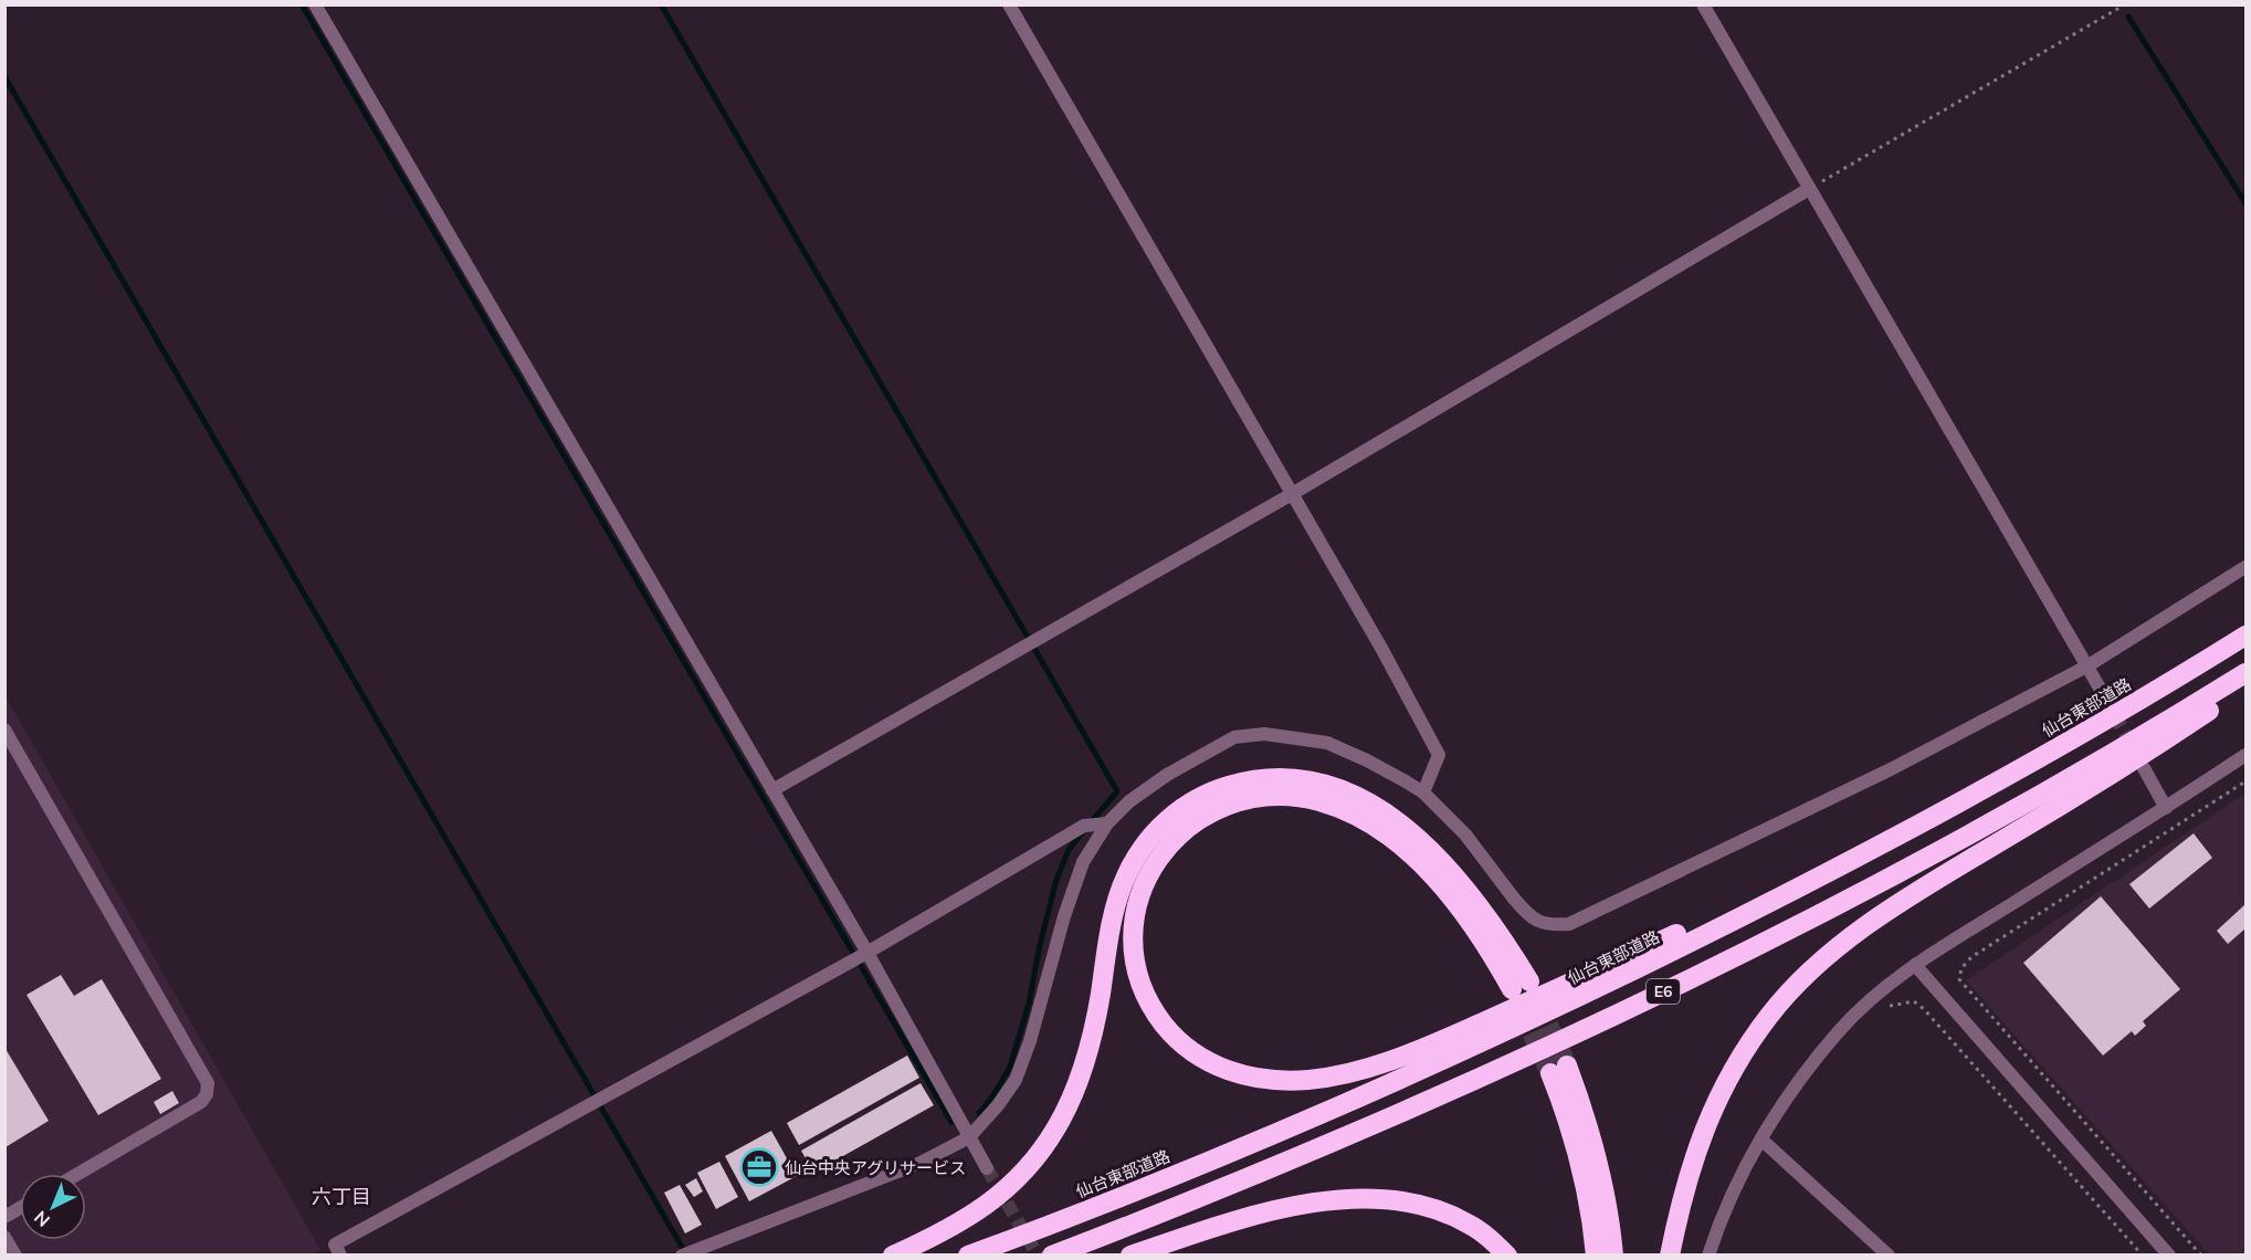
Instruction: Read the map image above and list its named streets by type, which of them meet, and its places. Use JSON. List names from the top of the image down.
{
  "streets": {
    "highway": ["仙台東部道路", "E6"]
  },
  "districts": ["六丁目"],
  "places": {
    "office": ["仙台中央アグリサービス"]
  },
  "north": "bottom left"
}
